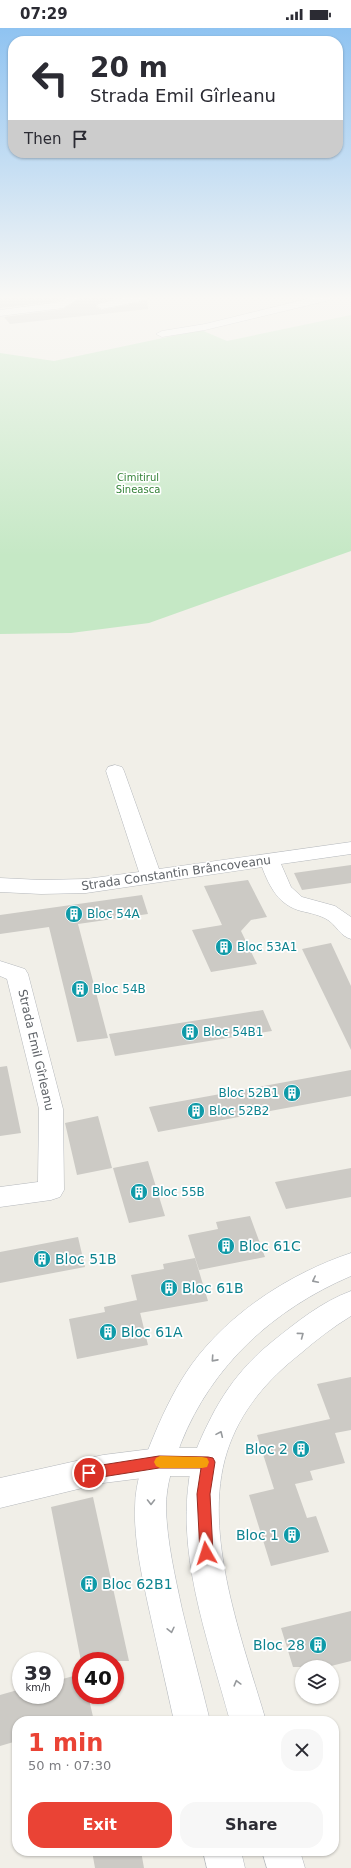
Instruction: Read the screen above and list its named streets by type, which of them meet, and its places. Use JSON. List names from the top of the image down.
{
  "streets": {
    "street": ["Strada Constantin Brâncoveanu", "Strada Emil Gîrleanu"]
  },
  "parks": ["Cimitirul Sineasca"],
  "places": {
    "building": [
      "Bloc 54A",
      "Bloc 53A1",
      "Bloc 54B",
      "Bloc 54B1",
      "Bloc 52B1",
      "Bloc 52B2",
      "Bloc 55B",
      "Bloc 61C",
      "Bloc 51B",
      "Bloc 61B",
      "Bloc 61A",
      "Bloc 2",
      "Bloc 1",
      "Bloc 62B1",
      "Bloc 28"
    ]
  },
  "page": {
    "status": "07:29",
    "turn": ["20 m", "Strada Emil Gîrleanu"],
    "then": "Then",
    "speed": "39 km/h",
    "limit": "40",
    "heading": ["1 min", "50 m · 07:30"],
    "buttons": ["Exit", "Share"]
  }
}
